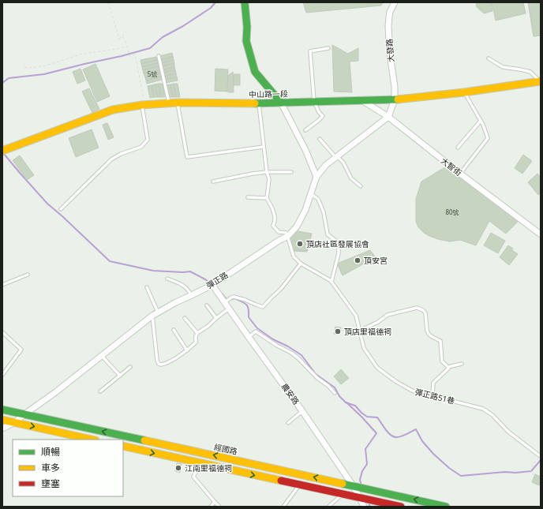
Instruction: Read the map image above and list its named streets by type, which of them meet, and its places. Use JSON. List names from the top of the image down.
{
  "streets": {
    "main road": ["中山路一段", "經國路"],
    "street": [
      "大發路",
      "大智街",
      "彈正路",
      "農安路"
    ],
    "lane": ["彈正路51巷"]
  },
  "crossings": [
    ["大發路", "中山路一段"],
    ["中山路一段", "大智街"],
    ["大智街", "彈正路"],
    ["彈正路", "農安路"],
    ["彈正路", "彈正路51巷"],
    ["彈正路", "經國路"],
    ["農安路", "經國路"]
  ],
  "places": [
    "頂店社區發展協會",
    "頂安宮",
    "頂店里福德祠",
    "江南里福德祠"
  ],
  "house_numbers": ["5號", "80號"],
  "legend": ["順暢", "車多", "壅塞"]
}
